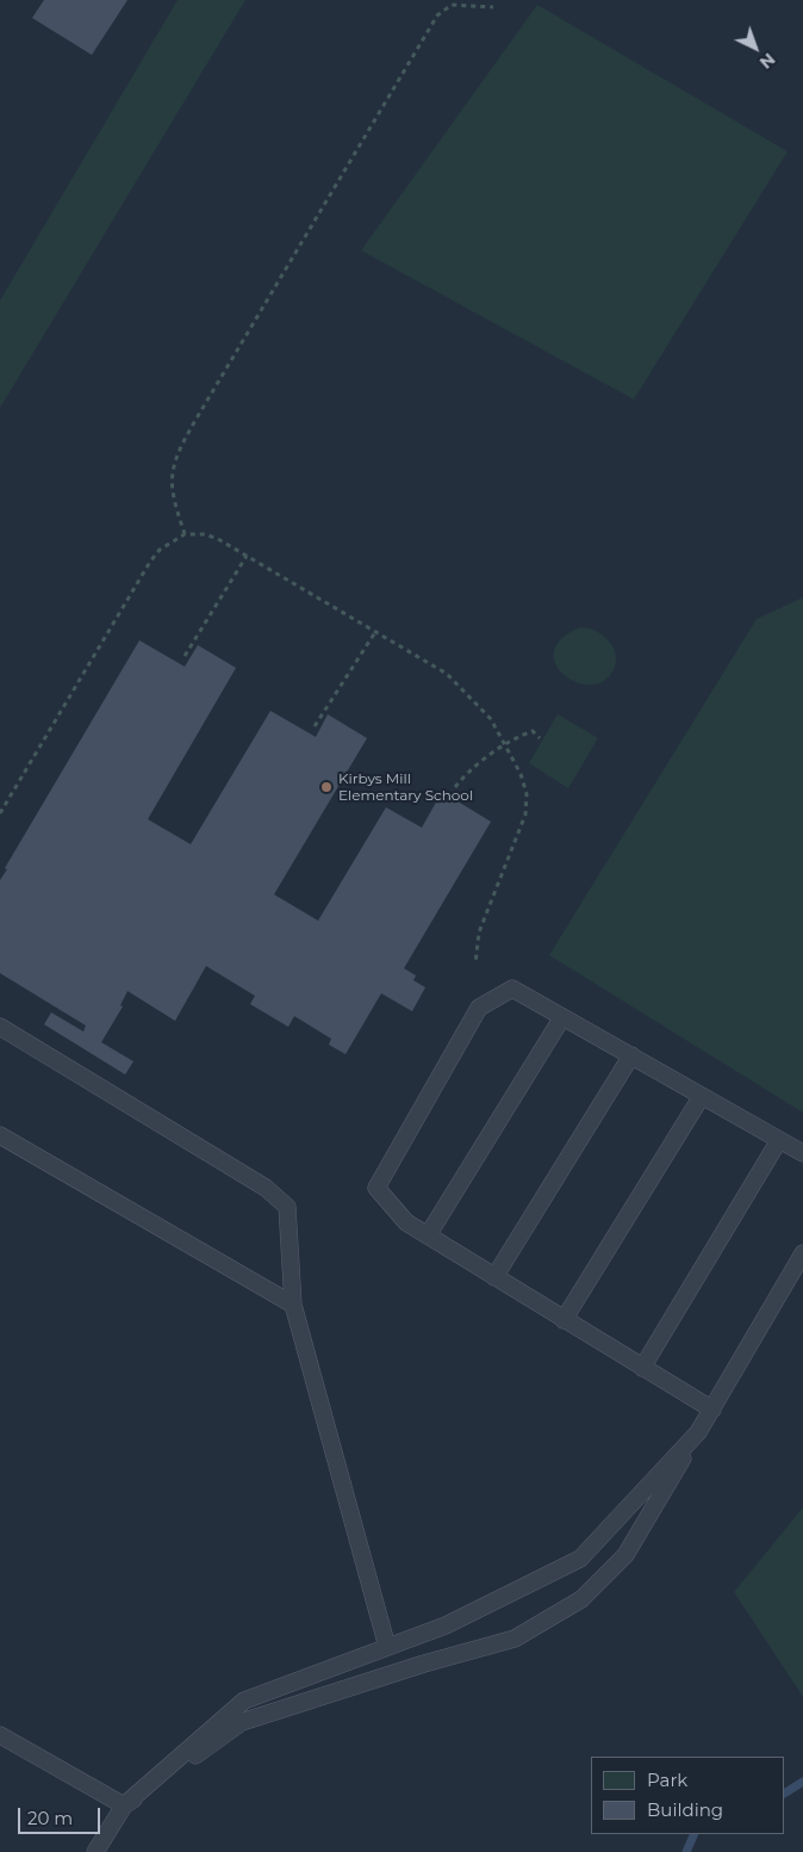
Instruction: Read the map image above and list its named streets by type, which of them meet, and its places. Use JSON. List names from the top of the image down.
{
  "places": ["Kirbys Mill Elementary School"],
  "legend": ["Park", "Building"],
  "scale_bar": "20 m",
  "north": "bottom right"
}
